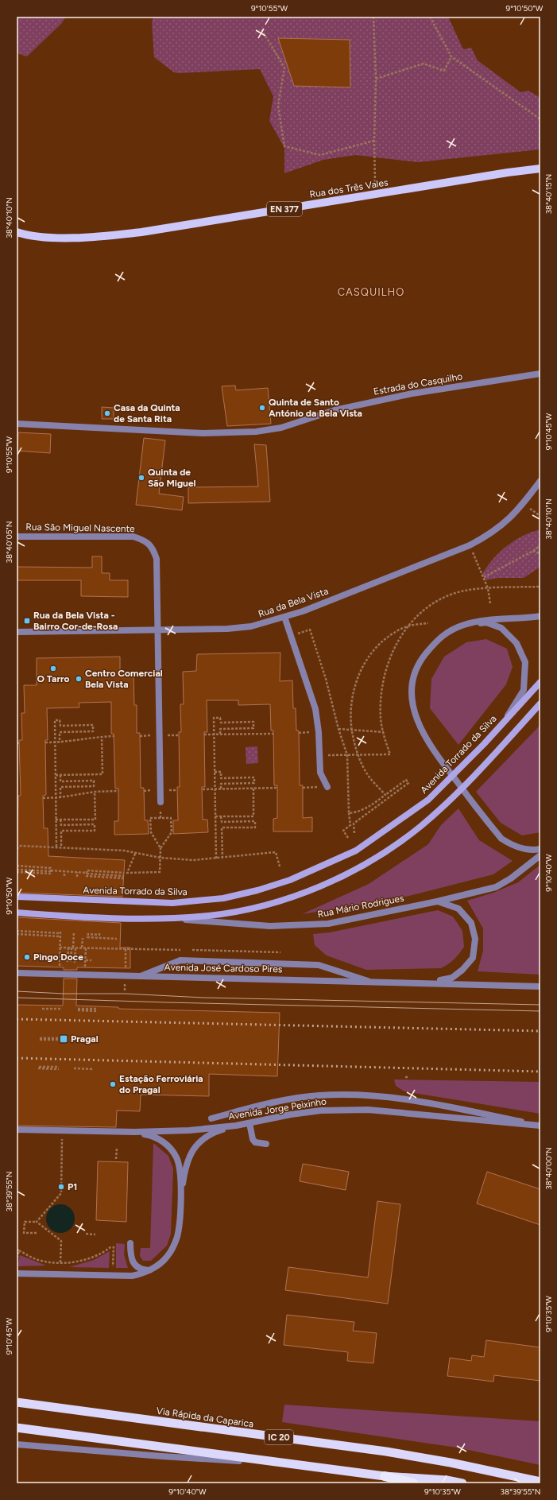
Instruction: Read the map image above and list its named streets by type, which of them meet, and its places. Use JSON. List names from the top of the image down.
{
  "streets": {
    "highway": ["Via Rápida da Caparica", "IC 20"],
    "main road": ["Rua dos Três Vales", "EN 377", "Avenida Torrado da Silva"],
    "street": [
      "Estrada do Casquilho",
      "Rua São Miguel Nascente",
      "Rua da Bela Vista",
      "Rua Mário Rodrigues",
      "Avenida José Cardoso Pires",
      "Avenida Jorge Peixinho"
    ]
  },
  "crossings": [
    ["Rua São Miguel Nascente", "Rua da Bela Vista"],
    ["Rua Mário Rodrigues", "Avenida José Cardoso Pires"]
  ],
  "districts": ["CASQUILHO"],
  "places": {
    "other": [
      "Quinta de Santo António da Bela Vista",
      "Casa da Quinta de Santa Rita",
      "Quinta de São Miguel",
      "O Tarro",
      "Centro Comercial Bela Vista",
      "Pingo Doce",
      "Estação Ferroviária do Pragal",
      "P1"
    ],
    "transit": ["Rua da Bela Vista - Bairro Cor-de-Rosa", "Pragal"]
  },
  "coordinates": [
    "9°10'55\"W",
    "9°10'50\"W",
    "38°40'15\"N",
    "38°40'10\"N",
    "9°10'45\"W",
    "38°40'05\"N",
    "9°10'40\"W",
    "38°40'00\"N",
    "38°39'55\"N",
    "9°10'35\"W"
  ]
}
